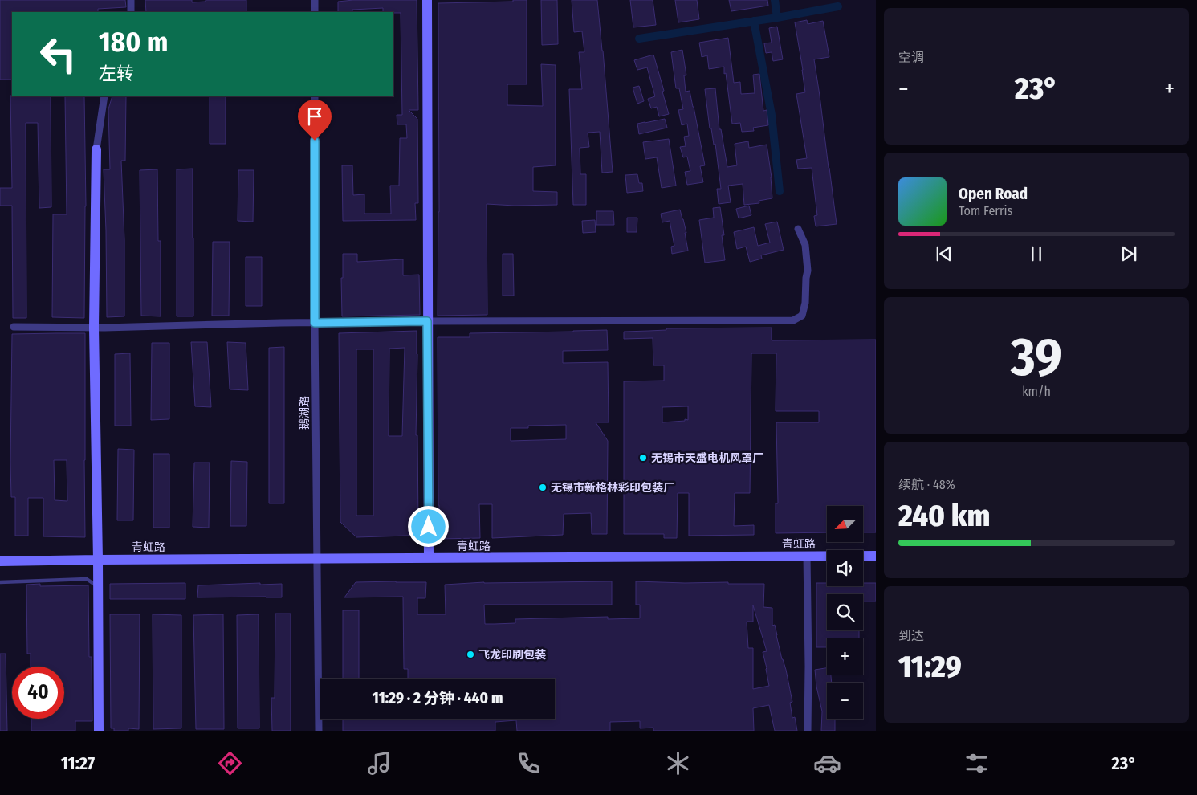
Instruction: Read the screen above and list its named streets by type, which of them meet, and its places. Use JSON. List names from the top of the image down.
{
  "streets": {
    "street": ["鹅湖路", "青虹路"]
  },
  "crossings": [
    ["鹅湖路", "青虹路"]
  ],
  "places": ["无锡市天盛电机风罩厂", "无锡市新格林彩印包装厂", "飞龙印刷包装"],
  "north": "bottom left",
  "page": {
    "tile": [
      "空调",
      ["39", "km/h"],
      ["续航 · 48%", "240 km"],
      ["到达", "11:29"]
    ],
    "turn": ["180 m", "左转"],
    "heat": ["−", "23°", "+"],
    "song": ["Open Road", "Tom Ferris"],
    "map_buttons": ["+", "−"],
    "limit": "40",
    "trip": "11:29 · 2 分钟 · 440 m",
    "tabs": ["11:27", "23°"]
  }
}
